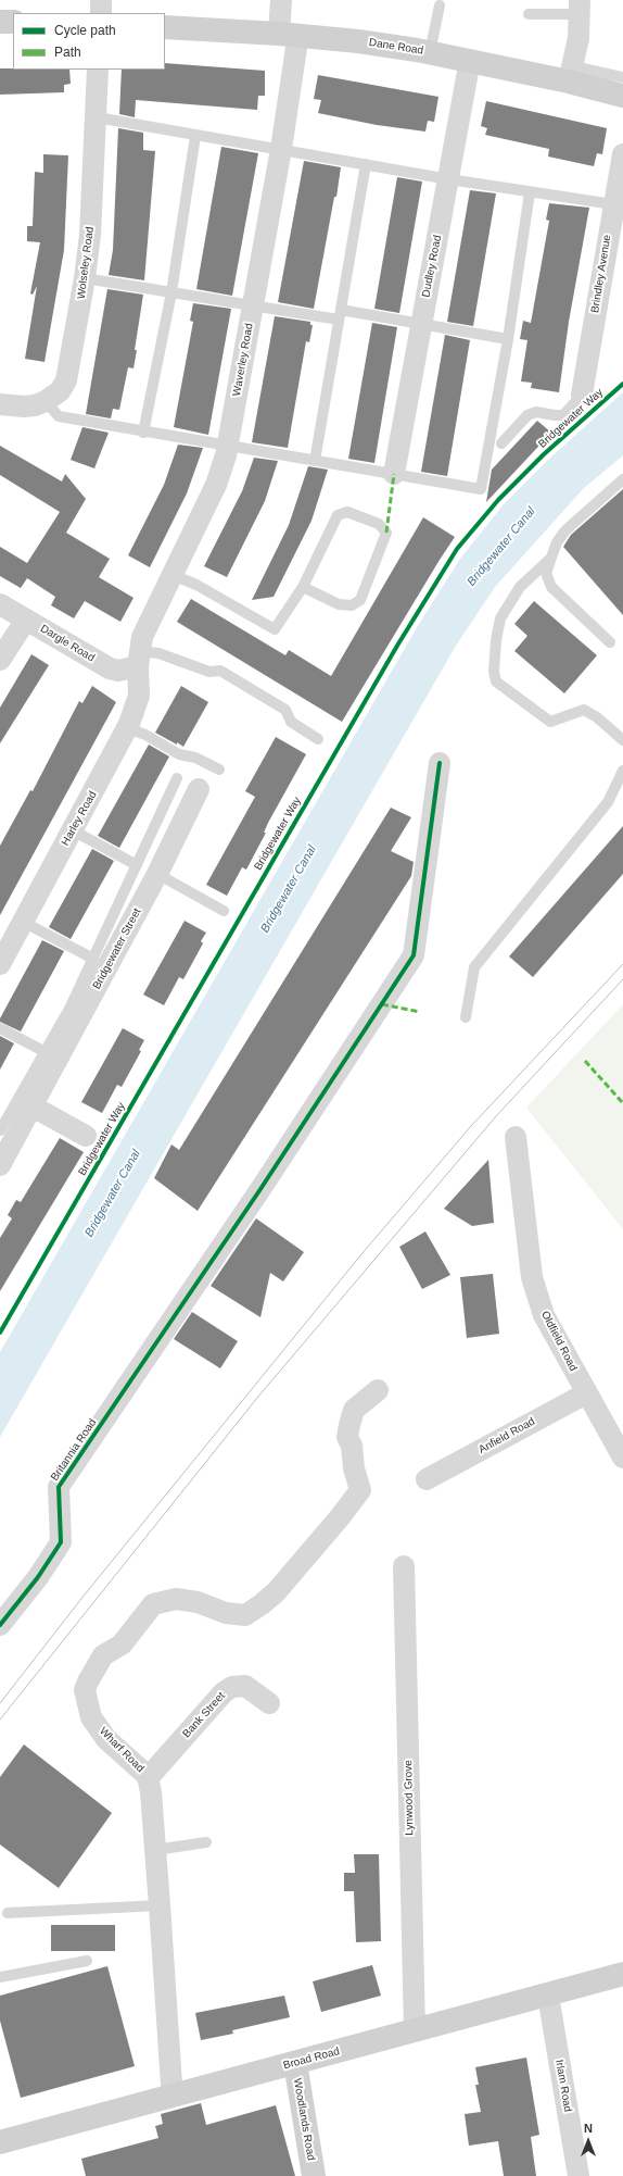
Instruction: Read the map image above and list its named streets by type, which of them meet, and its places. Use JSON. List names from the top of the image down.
{
  "streets": {
    "street": [
      "Dane Road",
      "Wolseley Road",
      "Dudley Road",
      "Brindley Avenue",
      "Waverley Road",
      "Dargle Road",
      "Harley Road",
      "Bridgewater Street",
      "Oldfield Road",
      "Anfield Road",
      "Britannia Road",
      "Bank Street",
      "Wharf Road",
      "Lynwood Grove",
      "Broad Road",
      "Irlam Road",
      "Woodlands Road"
    ],
    "cycle path": ["Bridgewater Way"]
  },
  "crossings": [
    ["Dane Road", "Dudley Road"],
    ["Dane Road", "Waverley Road"],
    ["Waverley Road", "Dargle Road"],
    ["Waverley Road", "Harley Road"],
    ["Dargle Road", "Harley Road"],
    ["Oldfield Road", "Anfield Road"],
    ["Bank Street", "Wharf Road"],
    ["Wharf Road", "Broad Road"],
    ["Lynwood Grove", "Broad Road"],
    ["Broad Road", "Irlam Road"],
    ["Broad Road", "Woodlands Road"]
  ],
  "water": ["Bridgewater Canal"],
  "legend": ["Cycle path", "Path"],
  "north": "top"
}
